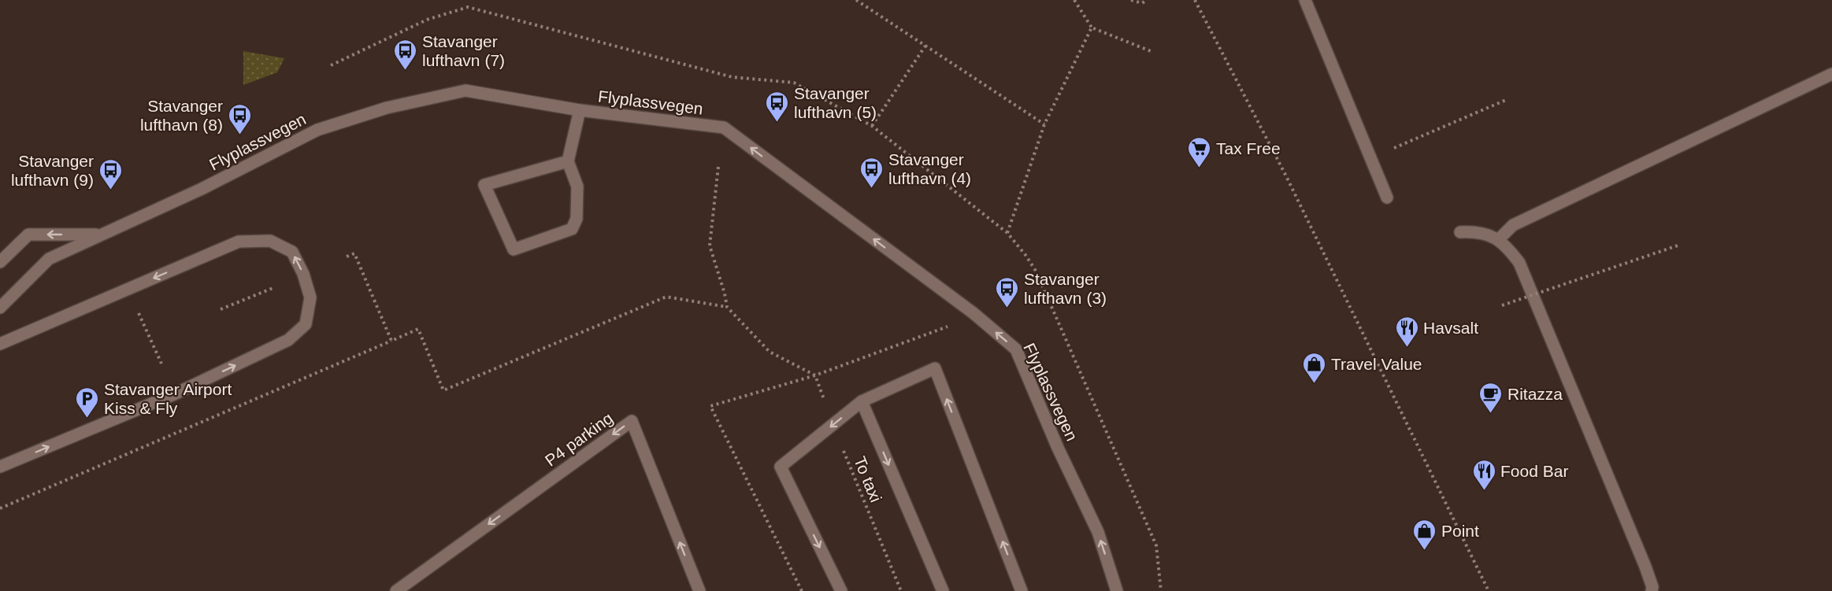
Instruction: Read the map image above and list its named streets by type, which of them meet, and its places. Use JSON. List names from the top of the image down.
{
  "streets": {
    "lane": ["Flyplassvegen", "P4 parking"],
    "path": ["To taxi"]
  },
  "one_way": ["Flyplassvegen"],
  "places": {
    "bus stop": [
      "Stavanger lufthavn (7)",
      "Stavanger lufthavn (5)",
      "Stavanger lufthavn (8)",
      "Stavanger lufthavn (4)",
      "Stavanger lufthavn (9)",
      "Stavanger lufthavn (3)"
    ],
    "supermarket": ["Tax Free"],
    "restaurant": ["Havsalt", "Food Bar"],
    "shop": ["Travel Value", "Point"],
    "cafe": ["Ritazza"],
    "parking": ["Stavanger Airport Kiss & Fly"]
  }
}
